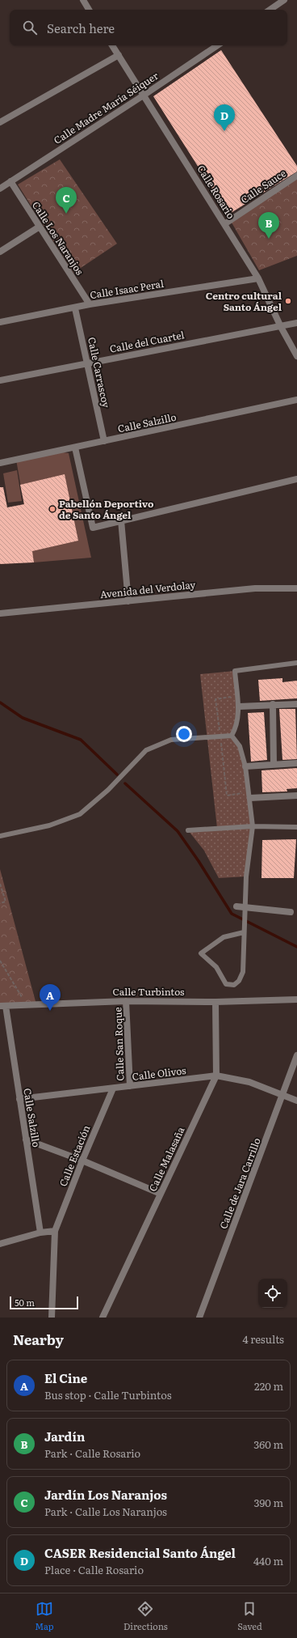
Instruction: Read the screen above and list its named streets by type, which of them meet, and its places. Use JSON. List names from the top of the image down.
{
  "streets": {
    "street": [
      "Calle Madre María Séiquer",
      "Calle Sauce",
      "Calle Rosario",
      "Calle Los Naranjos",
      "Calle Isaac Peral",
      "Calle del Cuartel",
      "Calle Carrascoy",
      "Calle Salzillo",
      "Avenida del Verdolay",
      "Calle Turbintos",
      "Calle San Roque",
      "Calle Olivos",
      "Calle Estación",
      "Calle Malasaña",
      "Calle de Jara Carrillo"
    ]
  },
  "crossings": [
    ["Calle Madre María Séiquer", "Calle Rosario"],
    ["Calle Madre María Séiquer", "Calle Los Naranjos"],
    ["Calle Sauce", "Calle Rosario"],
    ["Calle Rosario", "Calle Isaac Peral"],
    ["Calle Rosario", "Calle del Cuartel"],
    ["Calle Los Naranjos", "Calle Isaac Peral"],
    ["Calle Isaac Peral", "Calle Carrascoy"],
    ["Calle del Cuartel", "Calle Carrascoy"],
    ["Calle Carrascoy", "Calle Salzillo"],
    ["Calle Salzillo", "Calle Turbintos"],
    ["Calle Salzillo", "Calle Olivos"],
    ["Calle Turbintos", "Calle San Roque"],
    ["Calle Turbintos", "Calle Malasaña"],
    ["Calle San Roque", "Calle Olivos"],
    ["Calle Olivos", "Calle Estación"],
    ["Calle Olivos", "Calle Malasaña"],
    ["Calle Olivos", "Calle de Jara Carrillo"]
  ],
  "places": ["Centro cultural Santo Ángel", "Pabellón Deportivo de Santo Ángel"],
  "scale_bar": "50 m",
  "page": {
    "search": "Search here",
    "pins": [
      "D",
      "C",
      "B",
      "A"
    ],
    "scale": "50 m",
    "heading": ["Nearby", "4 results"],
    "list": [
      {
        "mark": "A",
        "name": "El Cine",
        "note": "Bus stop · Calle Turbintos",
        "value": "220 m"
      },
      {
        "mark": "B",
        "name": "Jardín",
        "note": "Park · Calle Rosario",
        "value": "360 m"
      },
      {
        "mark": "C",
        "name": "Jardín Los Naranjos",
        "note": "Park · Calle Los Naranjos",
        "value": "390 m"
      },
      {
        "mark": "D",
        "name": "CASER Residencial Santo Ángel",
        "note": "Place · Calle Rosario",
        "value": "440 m"
      }
    ],
    "nav": ["Map", "Directions", "Saved"]
  }
}
